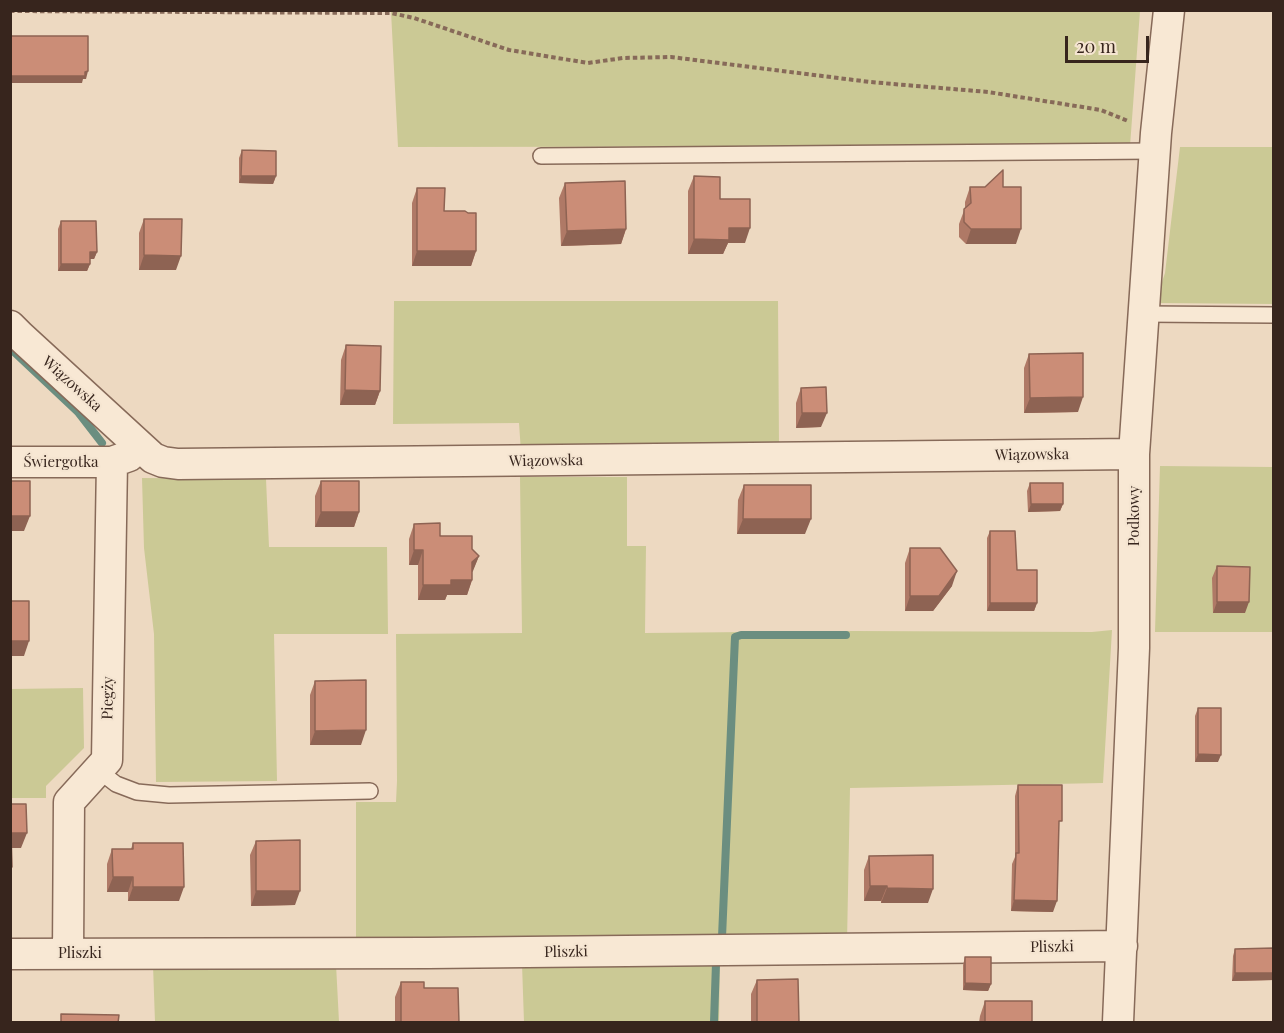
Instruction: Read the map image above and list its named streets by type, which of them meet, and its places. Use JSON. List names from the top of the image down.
{
  "streets": {
    "street": [
      "Wiązowska",
      "Świergotka",
      "Podkowy",
      "Piegży",
      "Pliszki"
    ]
  },
  "crossings": [
    ["Wiązowska", "Podkowy"],
    ["Świergotka", "Piegży"],
    ["Podkowy", "Pliszki"],
    ["Piegży", "Pliszki"]
  ],
  "scale_bar": "20 m"
}
